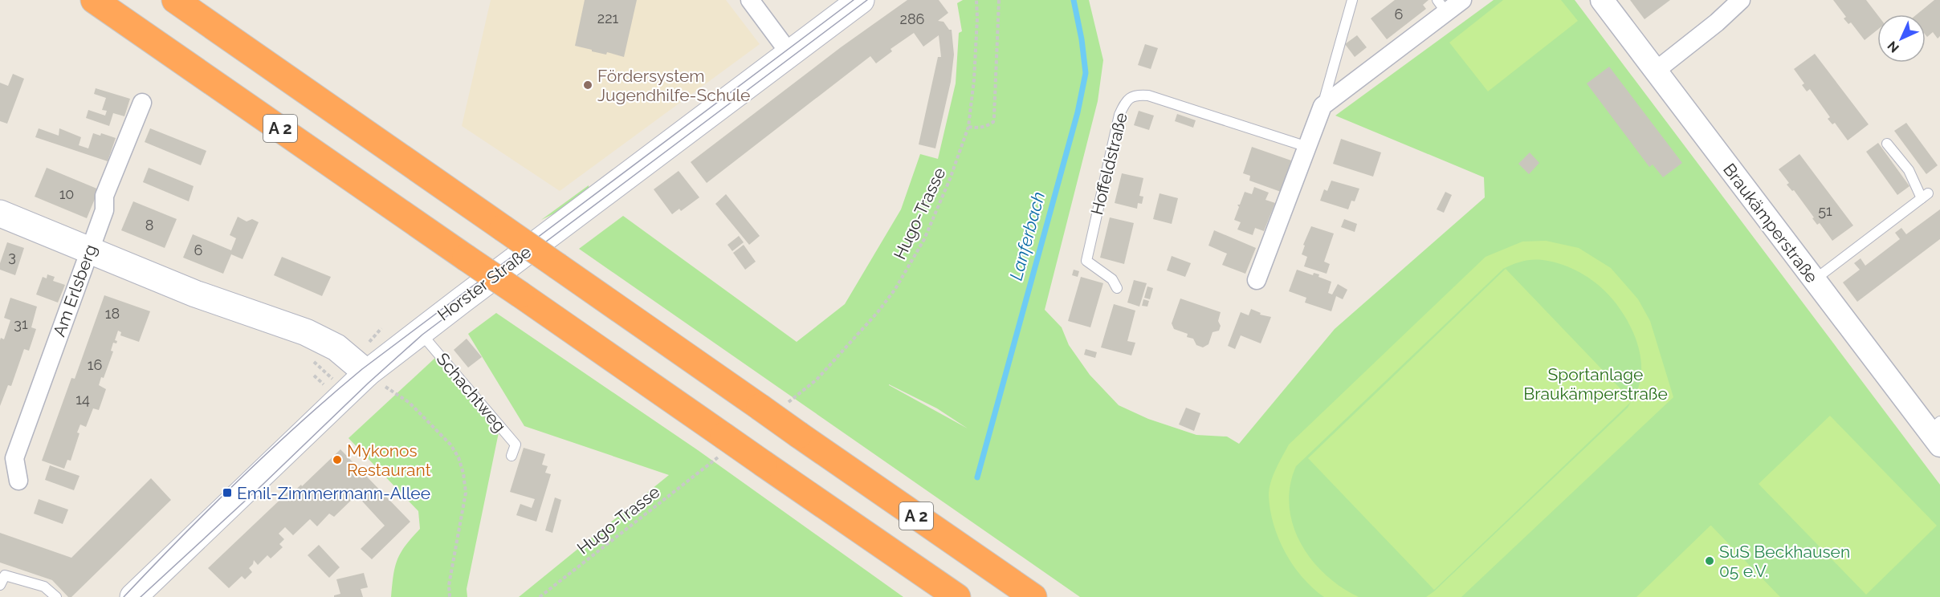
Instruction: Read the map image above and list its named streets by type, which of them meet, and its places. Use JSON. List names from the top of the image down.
{
  "streets": {
    "highway": ["A 2"],
    "main road": ["Horster Straße"],
    "street": ["Braukämperstraße", "Am Erlsberg"],
    "lane": ["Hoffeldstraße", "Schachtweg"],
    "path": ["Hugo-Trasse"]
  },
  "crossings": [
    ["Horster Straße", "Schachtweg"]
  ],
  "water": ["Lanferbach"],
  "parks": ["Sportanlage Braukämperstraße"],
  "places": {
    "other": ["Fördersystem Jugendhilfe-Schule", "Mykonos Restaurant", "SuS Beckhausen 05 e.V."],
    "transit": ["Emil-Zimmermann-Allee"]
  },
  "house_numbers": [
    "6",
    "221",
    "286",
    "10",
    "51",
    "8",
    "6",
    "3",
    "18",
    "31",
    "16",
    "14"
  ],
  "north": "bottom left"
}
